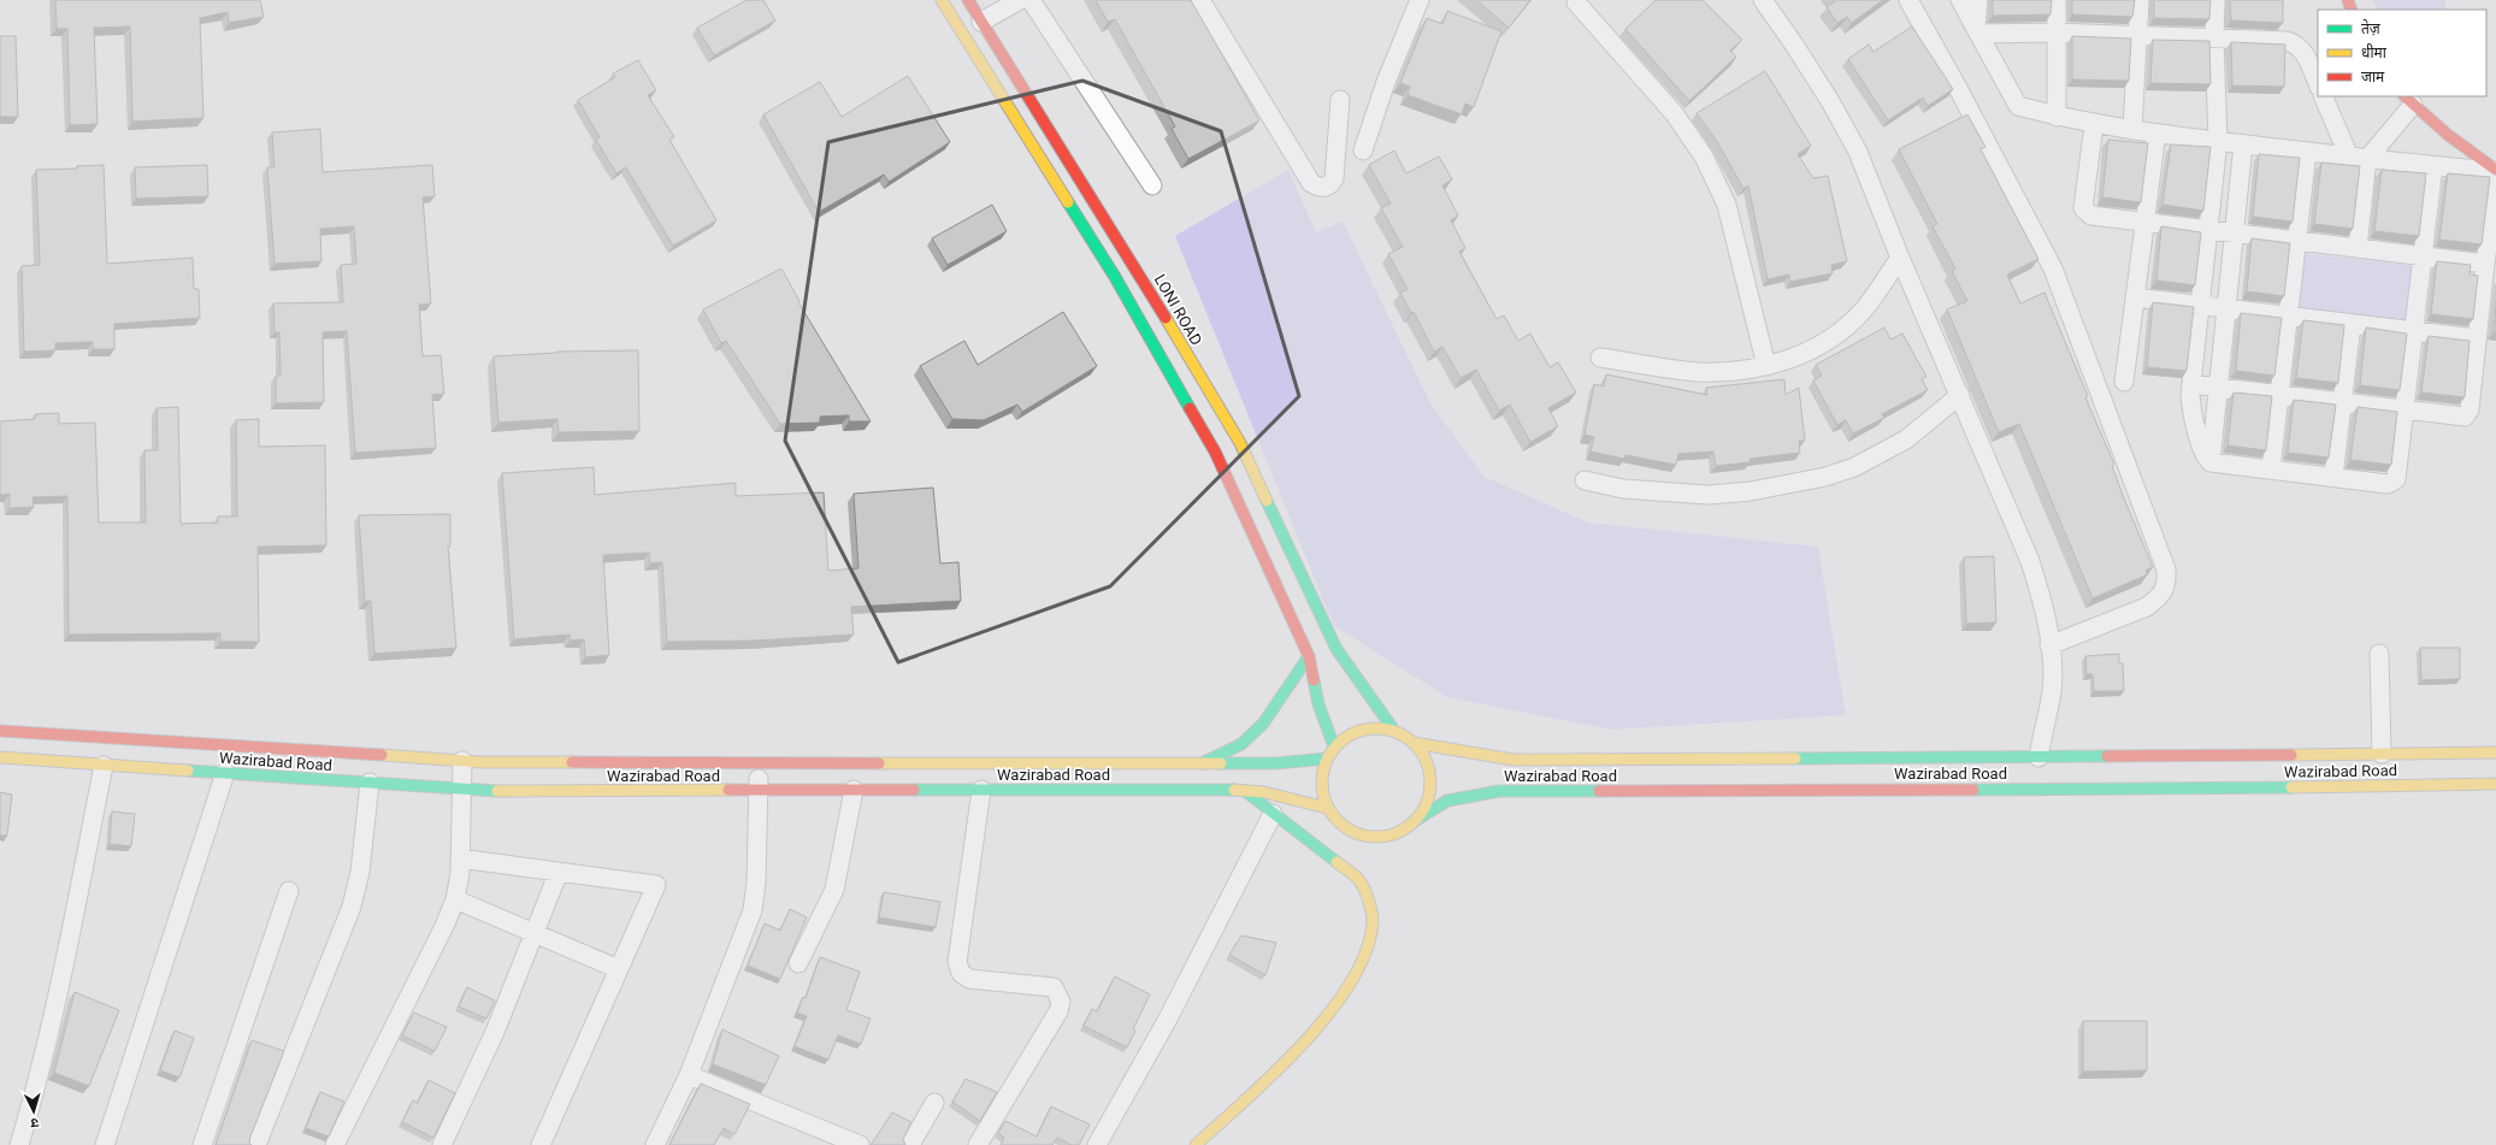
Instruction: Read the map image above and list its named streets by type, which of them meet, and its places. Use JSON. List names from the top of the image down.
{
  "streets": {
    "main road": ["LONI ROAD", "Wazirabad Road"]
  },
  "crossings": [
    ["LONI ROAD", "Wazirabad Road"]
  ],
  "legend": ["तेज़", "धीमा", "जाम"],
  "north": "bottom"
}
